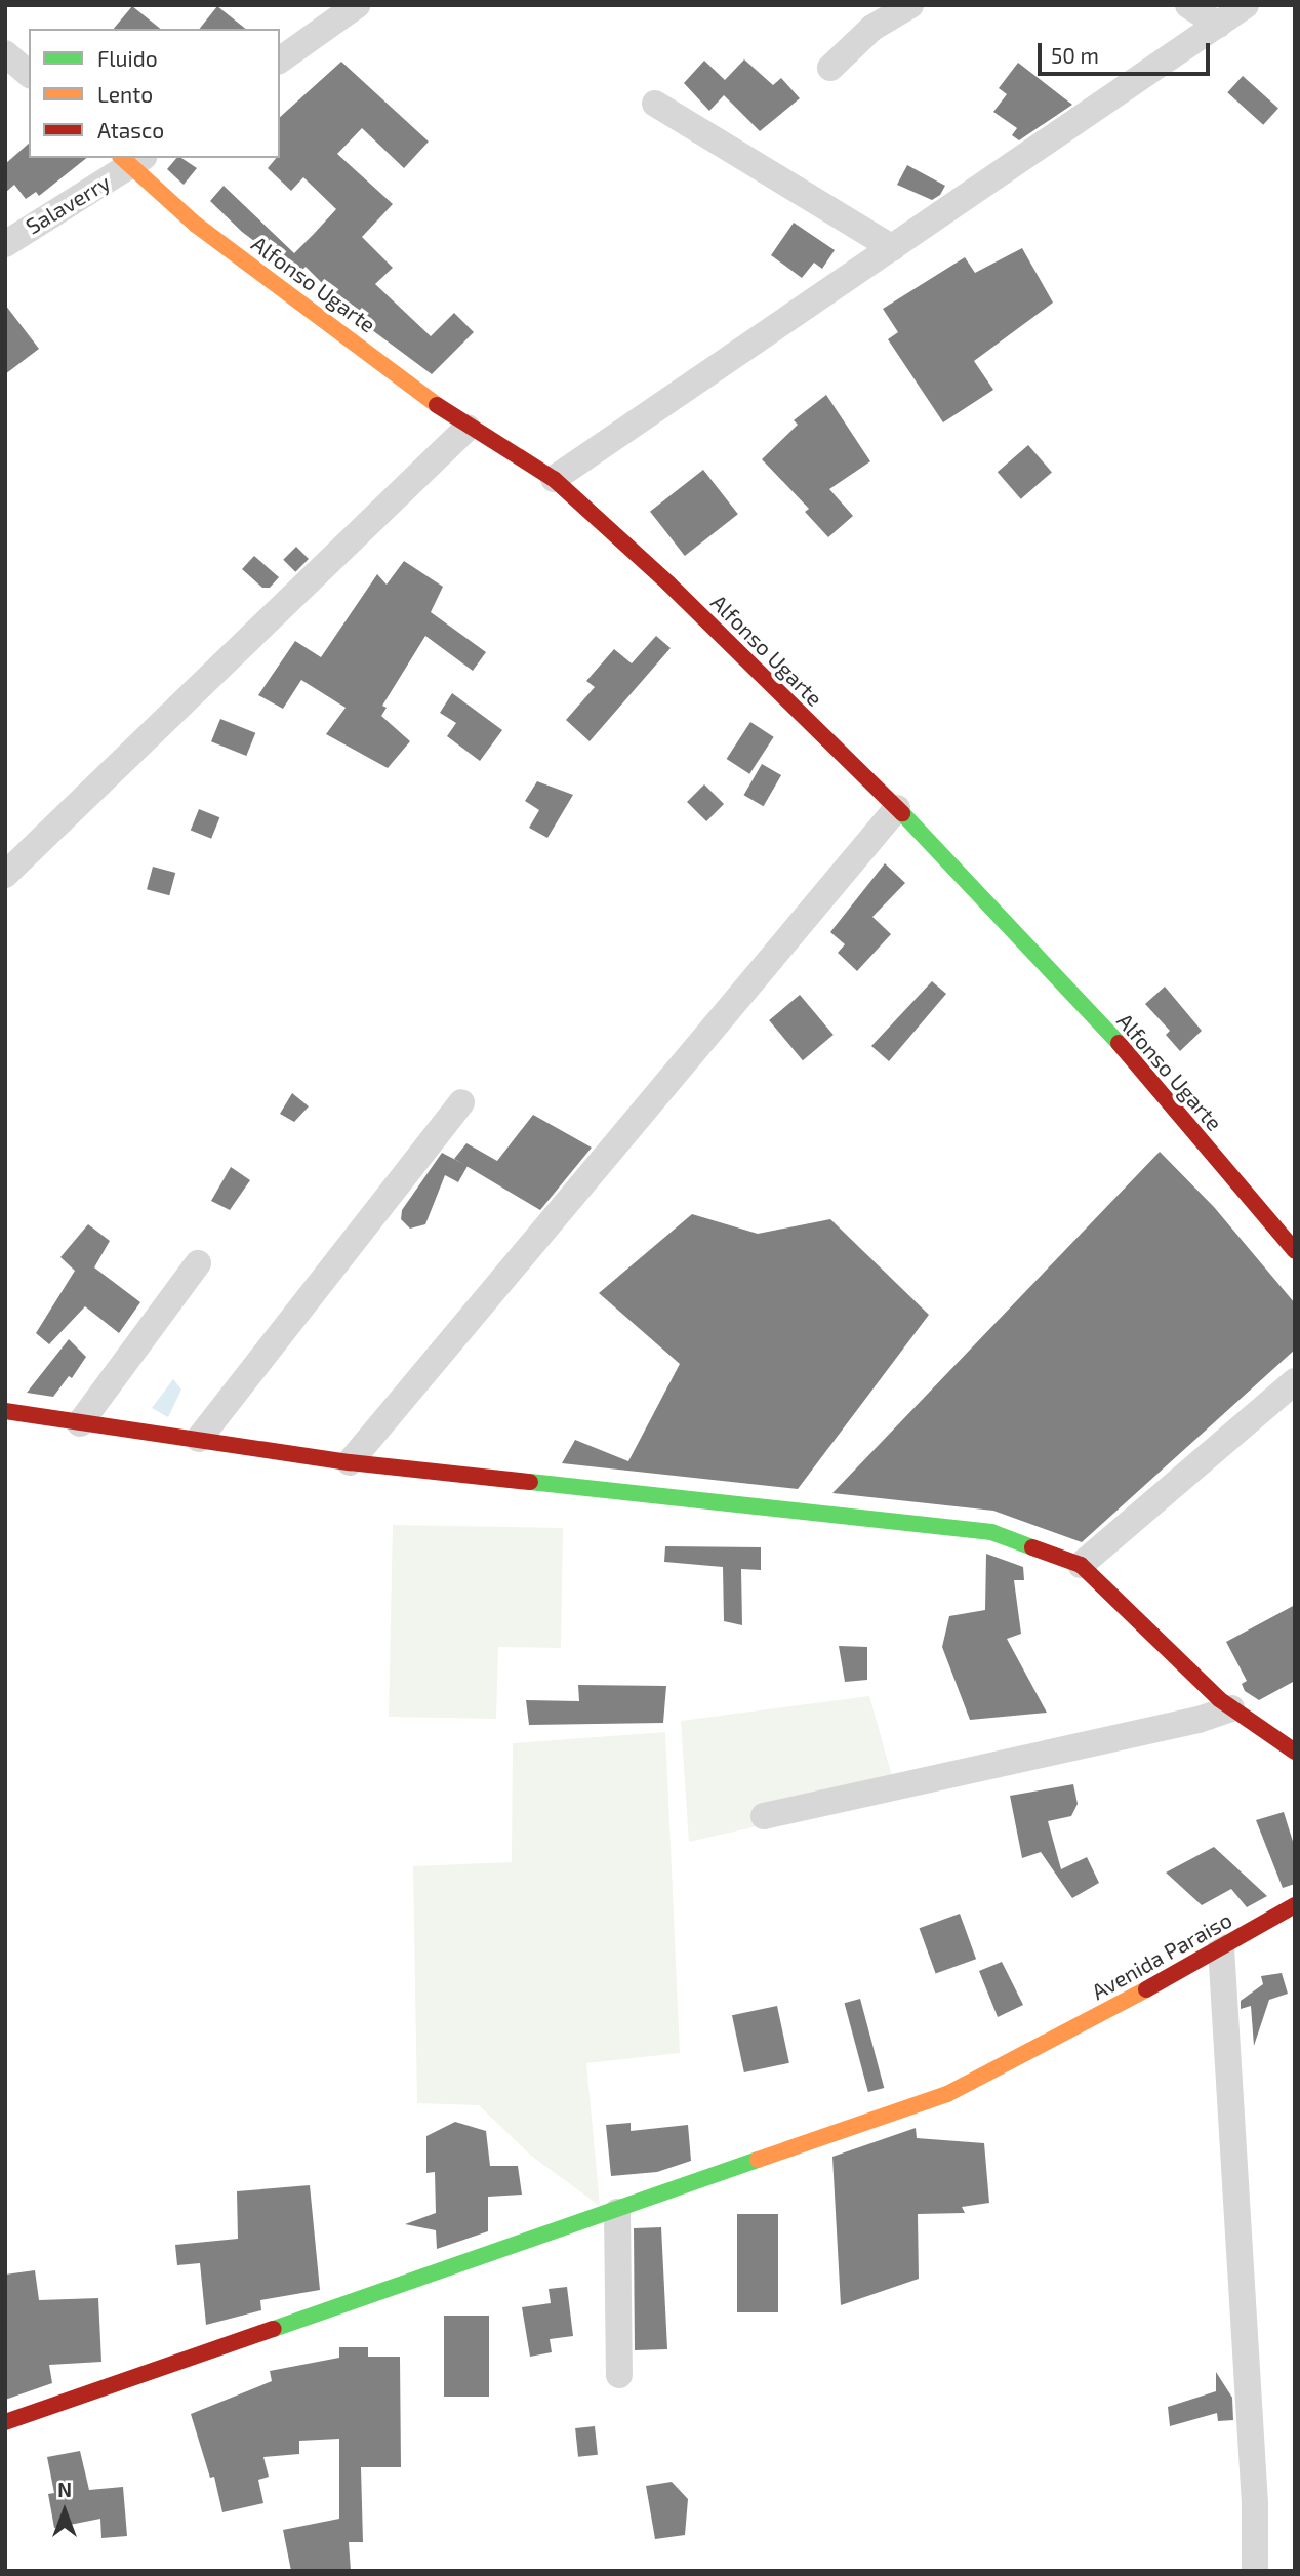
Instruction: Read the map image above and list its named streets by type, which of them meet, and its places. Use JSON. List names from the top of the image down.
{
  "streets": {
    "street": ["Salaverry", "Alfonso Ugarte", "Avenida Paraiso"]
  },
  "crossings": [
    ["Salaverry", "Alfonso Ugarte"]
  ],
  "legend": ["Fluido", "Lento", "Atasco"],
  "scale_bar": "50 m",
  "north": "top"
}
